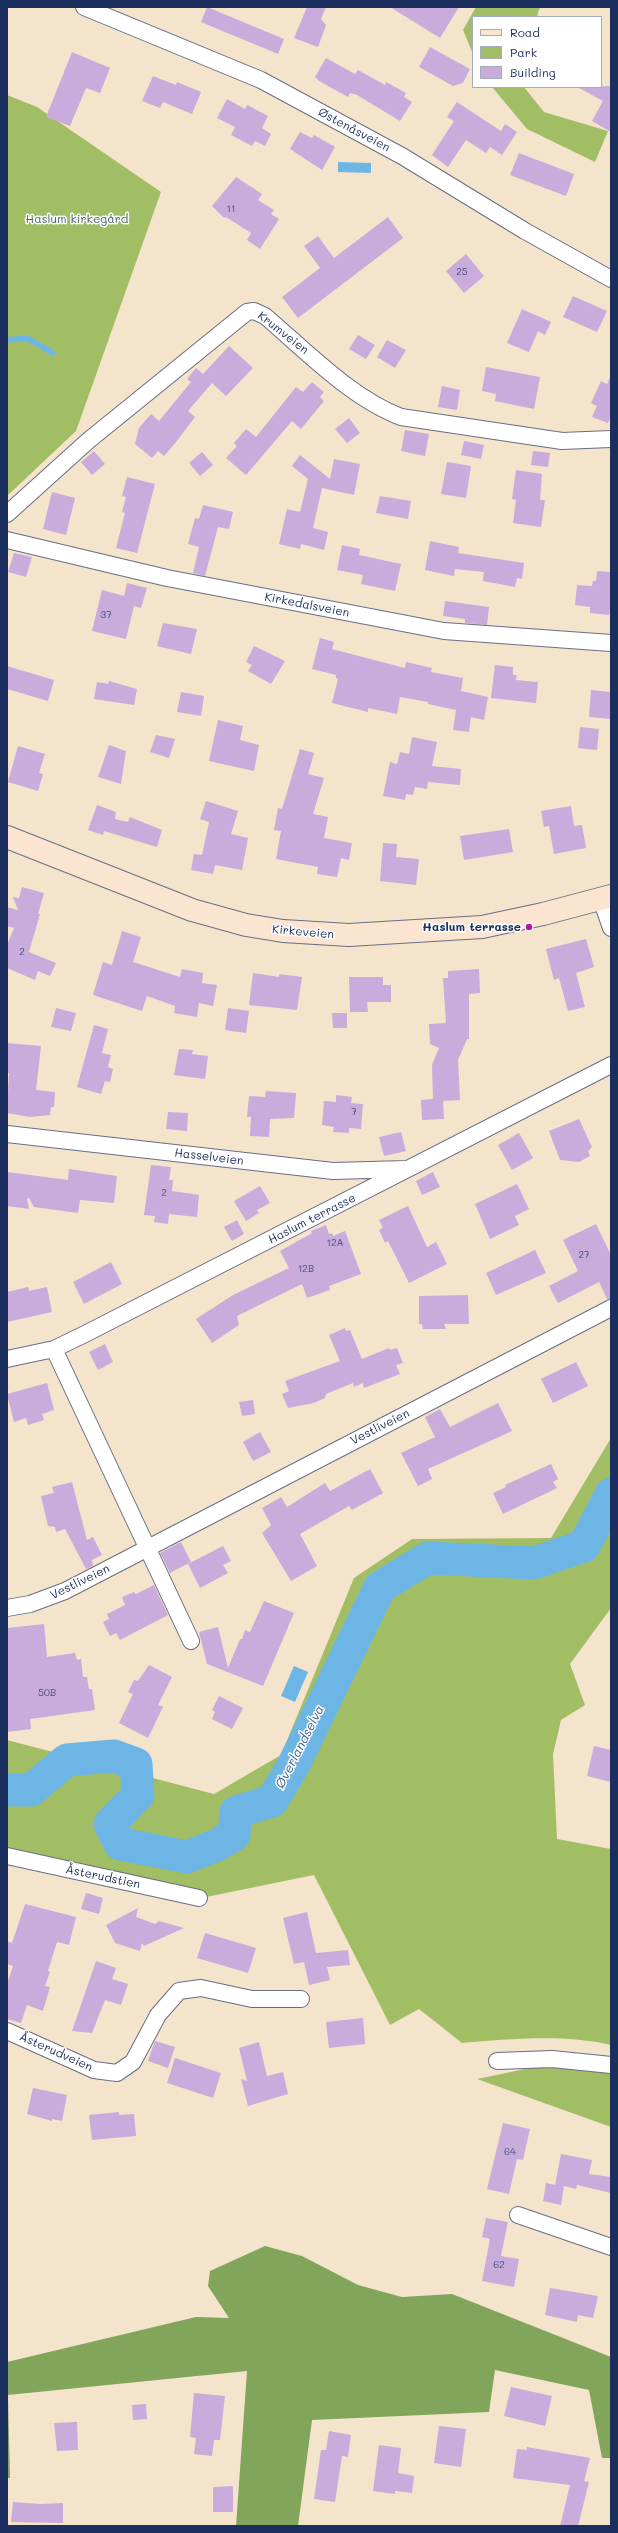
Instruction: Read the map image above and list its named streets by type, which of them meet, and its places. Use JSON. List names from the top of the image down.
{
  "streets": {
    "main road": ["Kirkeveien"],
    "street": [
      "Østenåsveien",
      "Krumveien",
      "Kirkedalsveien",
      "Hasselveien",
      "Haslum terrasse",
      "Vestliveien",
      "Åsterudstien",
      "Åsterudveien"
    ]
  },
  "crossings": [
    ["Hasselveien", "Haslum terrasse"]
  ],
  "water": ["Øverlandselva"],
  "parks": ["Haslum kirkegård"],
  "places": ["Haslum terrasse"],
  "house_numbers": [
    "11",
    "25",
    "37",
    "2",
    "7",
    "2",
    "12A",
    "27",
    "12B",
    "50B",
    "64",
    "62"
  ],
  "legend": ["Road", "Park", "Building"]
}
